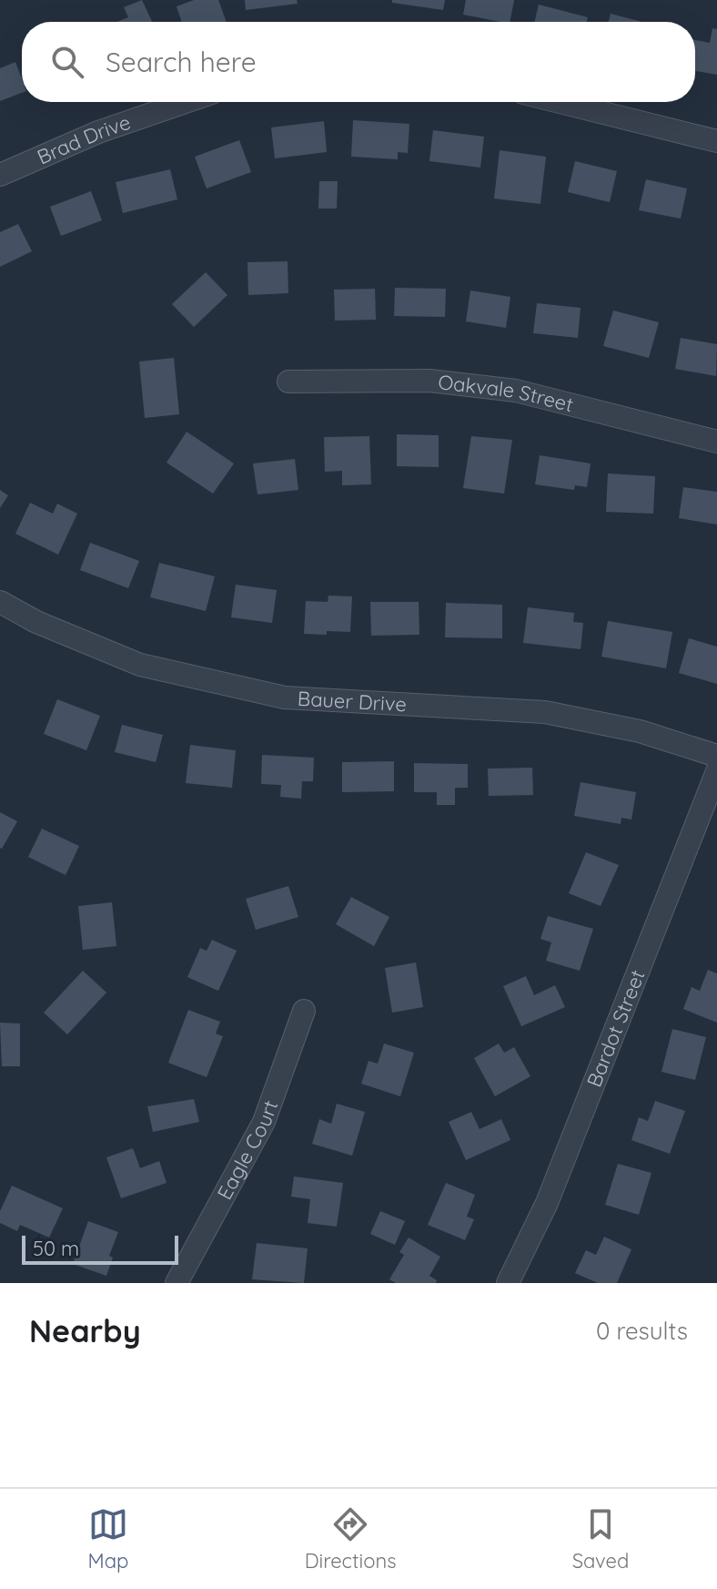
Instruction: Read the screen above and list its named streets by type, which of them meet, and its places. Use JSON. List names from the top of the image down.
{
  "streets": {
    "street": [
      "Brad Drive",
      "Oakvale Street",
      "Bauer Drive",
      "Bardot Street",
      "Eagle Court"
    ]
  },
  "scale_bar": "50 m",
  "page": {
    "search": "Search here",
    "scale": "50 m",
    "heading": ["Nearby", "0 results"],
    "nav": ["Map", "Directions", "Saved"]
  }
}
